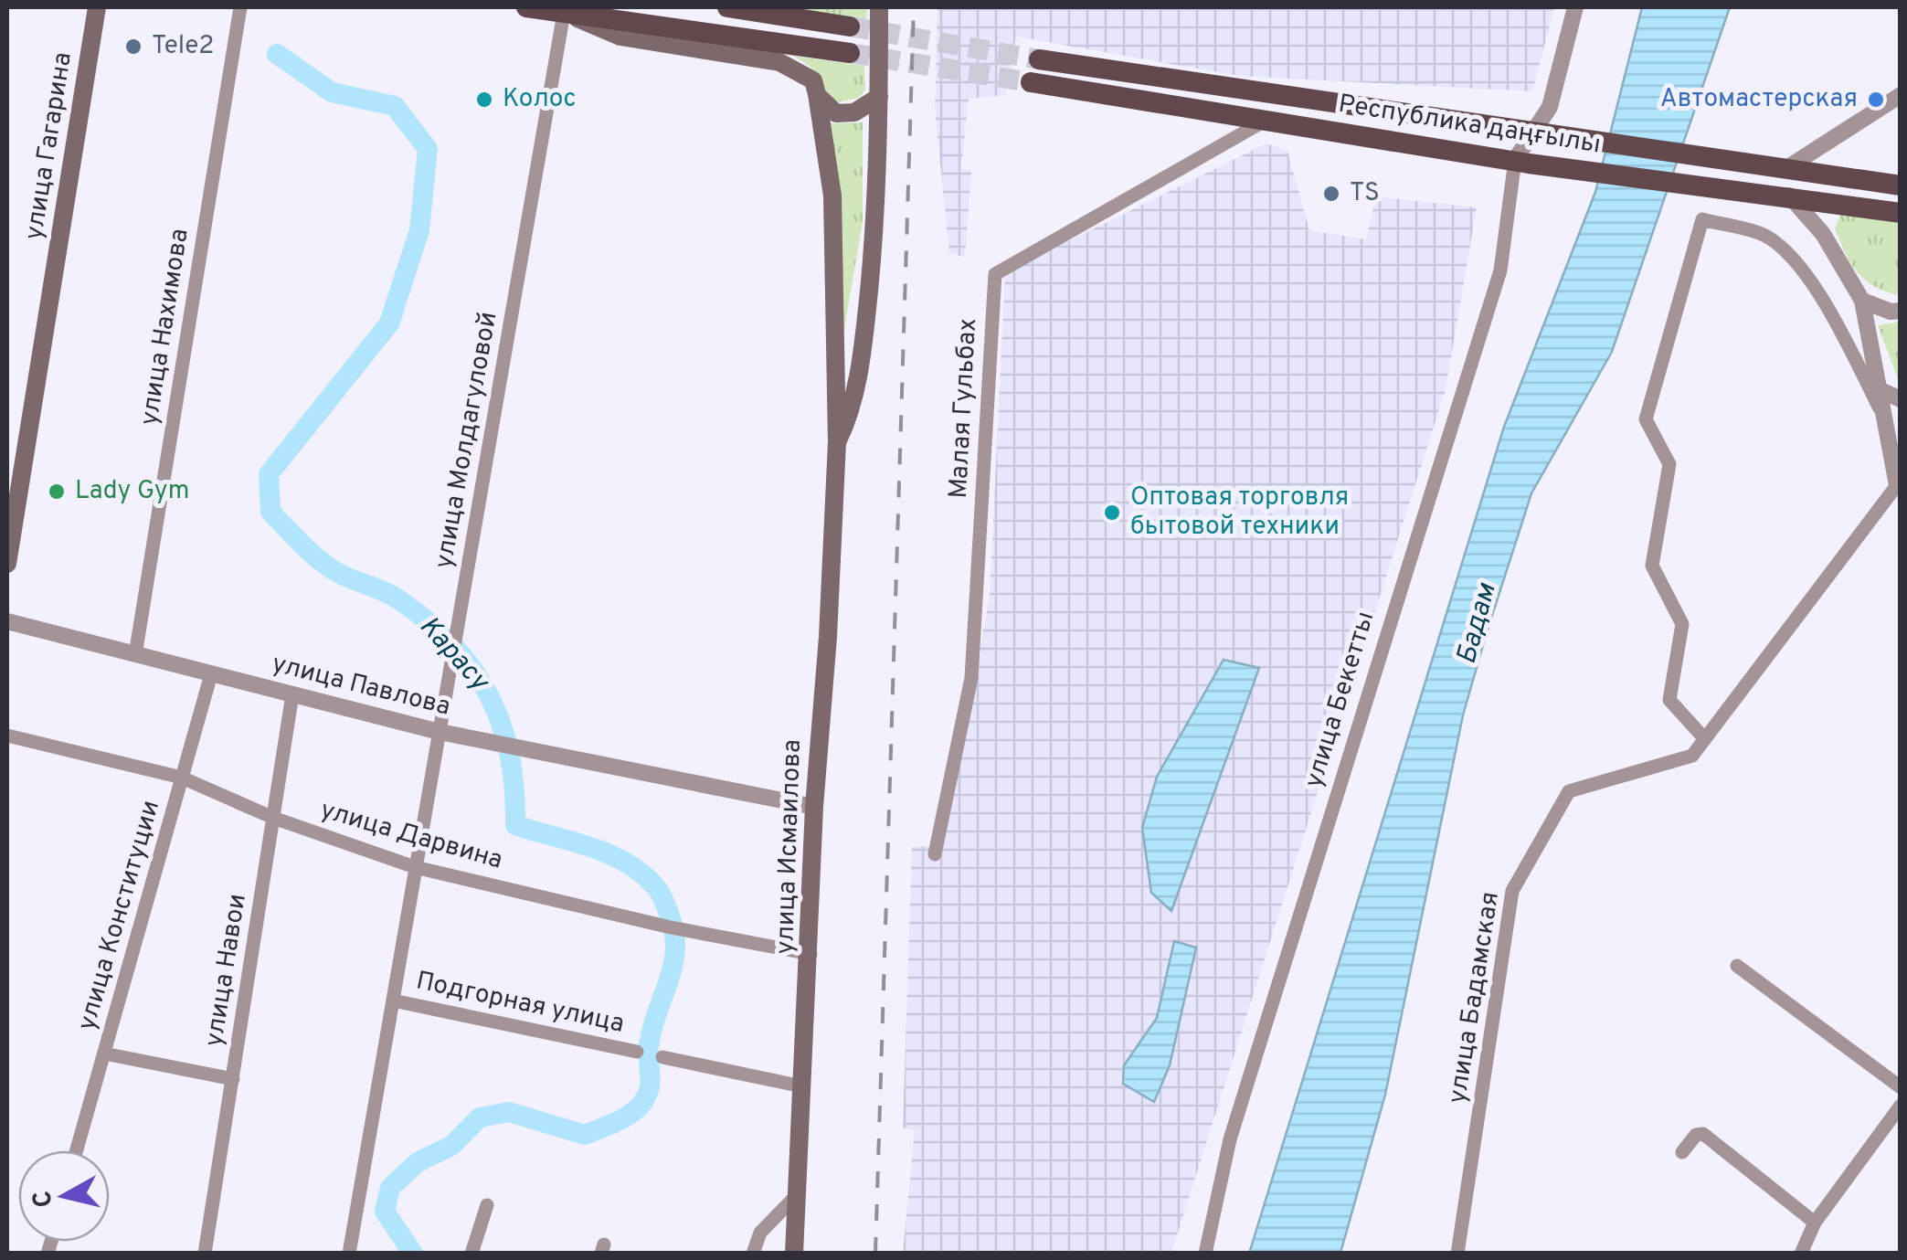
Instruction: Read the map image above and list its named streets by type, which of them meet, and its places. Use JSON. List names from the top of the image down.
{
  "streets": {
    "main road": ["Республика даңғылы", "улица Гагарина", "улица Исмаилова"],
    "street": [
      "улица Нахимова",
      "Малая Гульбах",
      "улица Молдагуловой",
      "улица Павлова",
      "улица Бекетты",
      "улица Дарвина",
      "улица Конституции",
      "улица Навои",
      "улица Бадамская",
      "Подгорная улица"
    ]
  },
  "crossings": [
    ["Республика даңғылы", "Малая Гульбах"],
    ["Республика даңғылы", "улица Бекетты"],
    ["улица Нахимова", "улица Павлова"],
    ["улица Молдагуловой", "улица Павлова"],
    ["улица Молдагуловой", "улица Дарвина"],
    ["улица Молдагуловой", "Подгорная улица"],
    ["улица Павлова", "улица Исмаилова"],
    ["улица Павлова", "улица Конституции"],
    ["улица Павлова", "улица Навои"],
    ["улица Дарвина", "улица Исмаилова"],
    ["улица Дарвина", "улица Конституции"],
    ["улица Дарвина", "улица Навои"]
  ],
  "water": ["Бадам", "Карасу"],
  "places": [
    "Tele2",
    "Колос",
    "Автомастерская",
    "TS",
    "Lady Gym",
    "Оптовая торговля бытовой техники"
  ],
  "north": "left"
}
